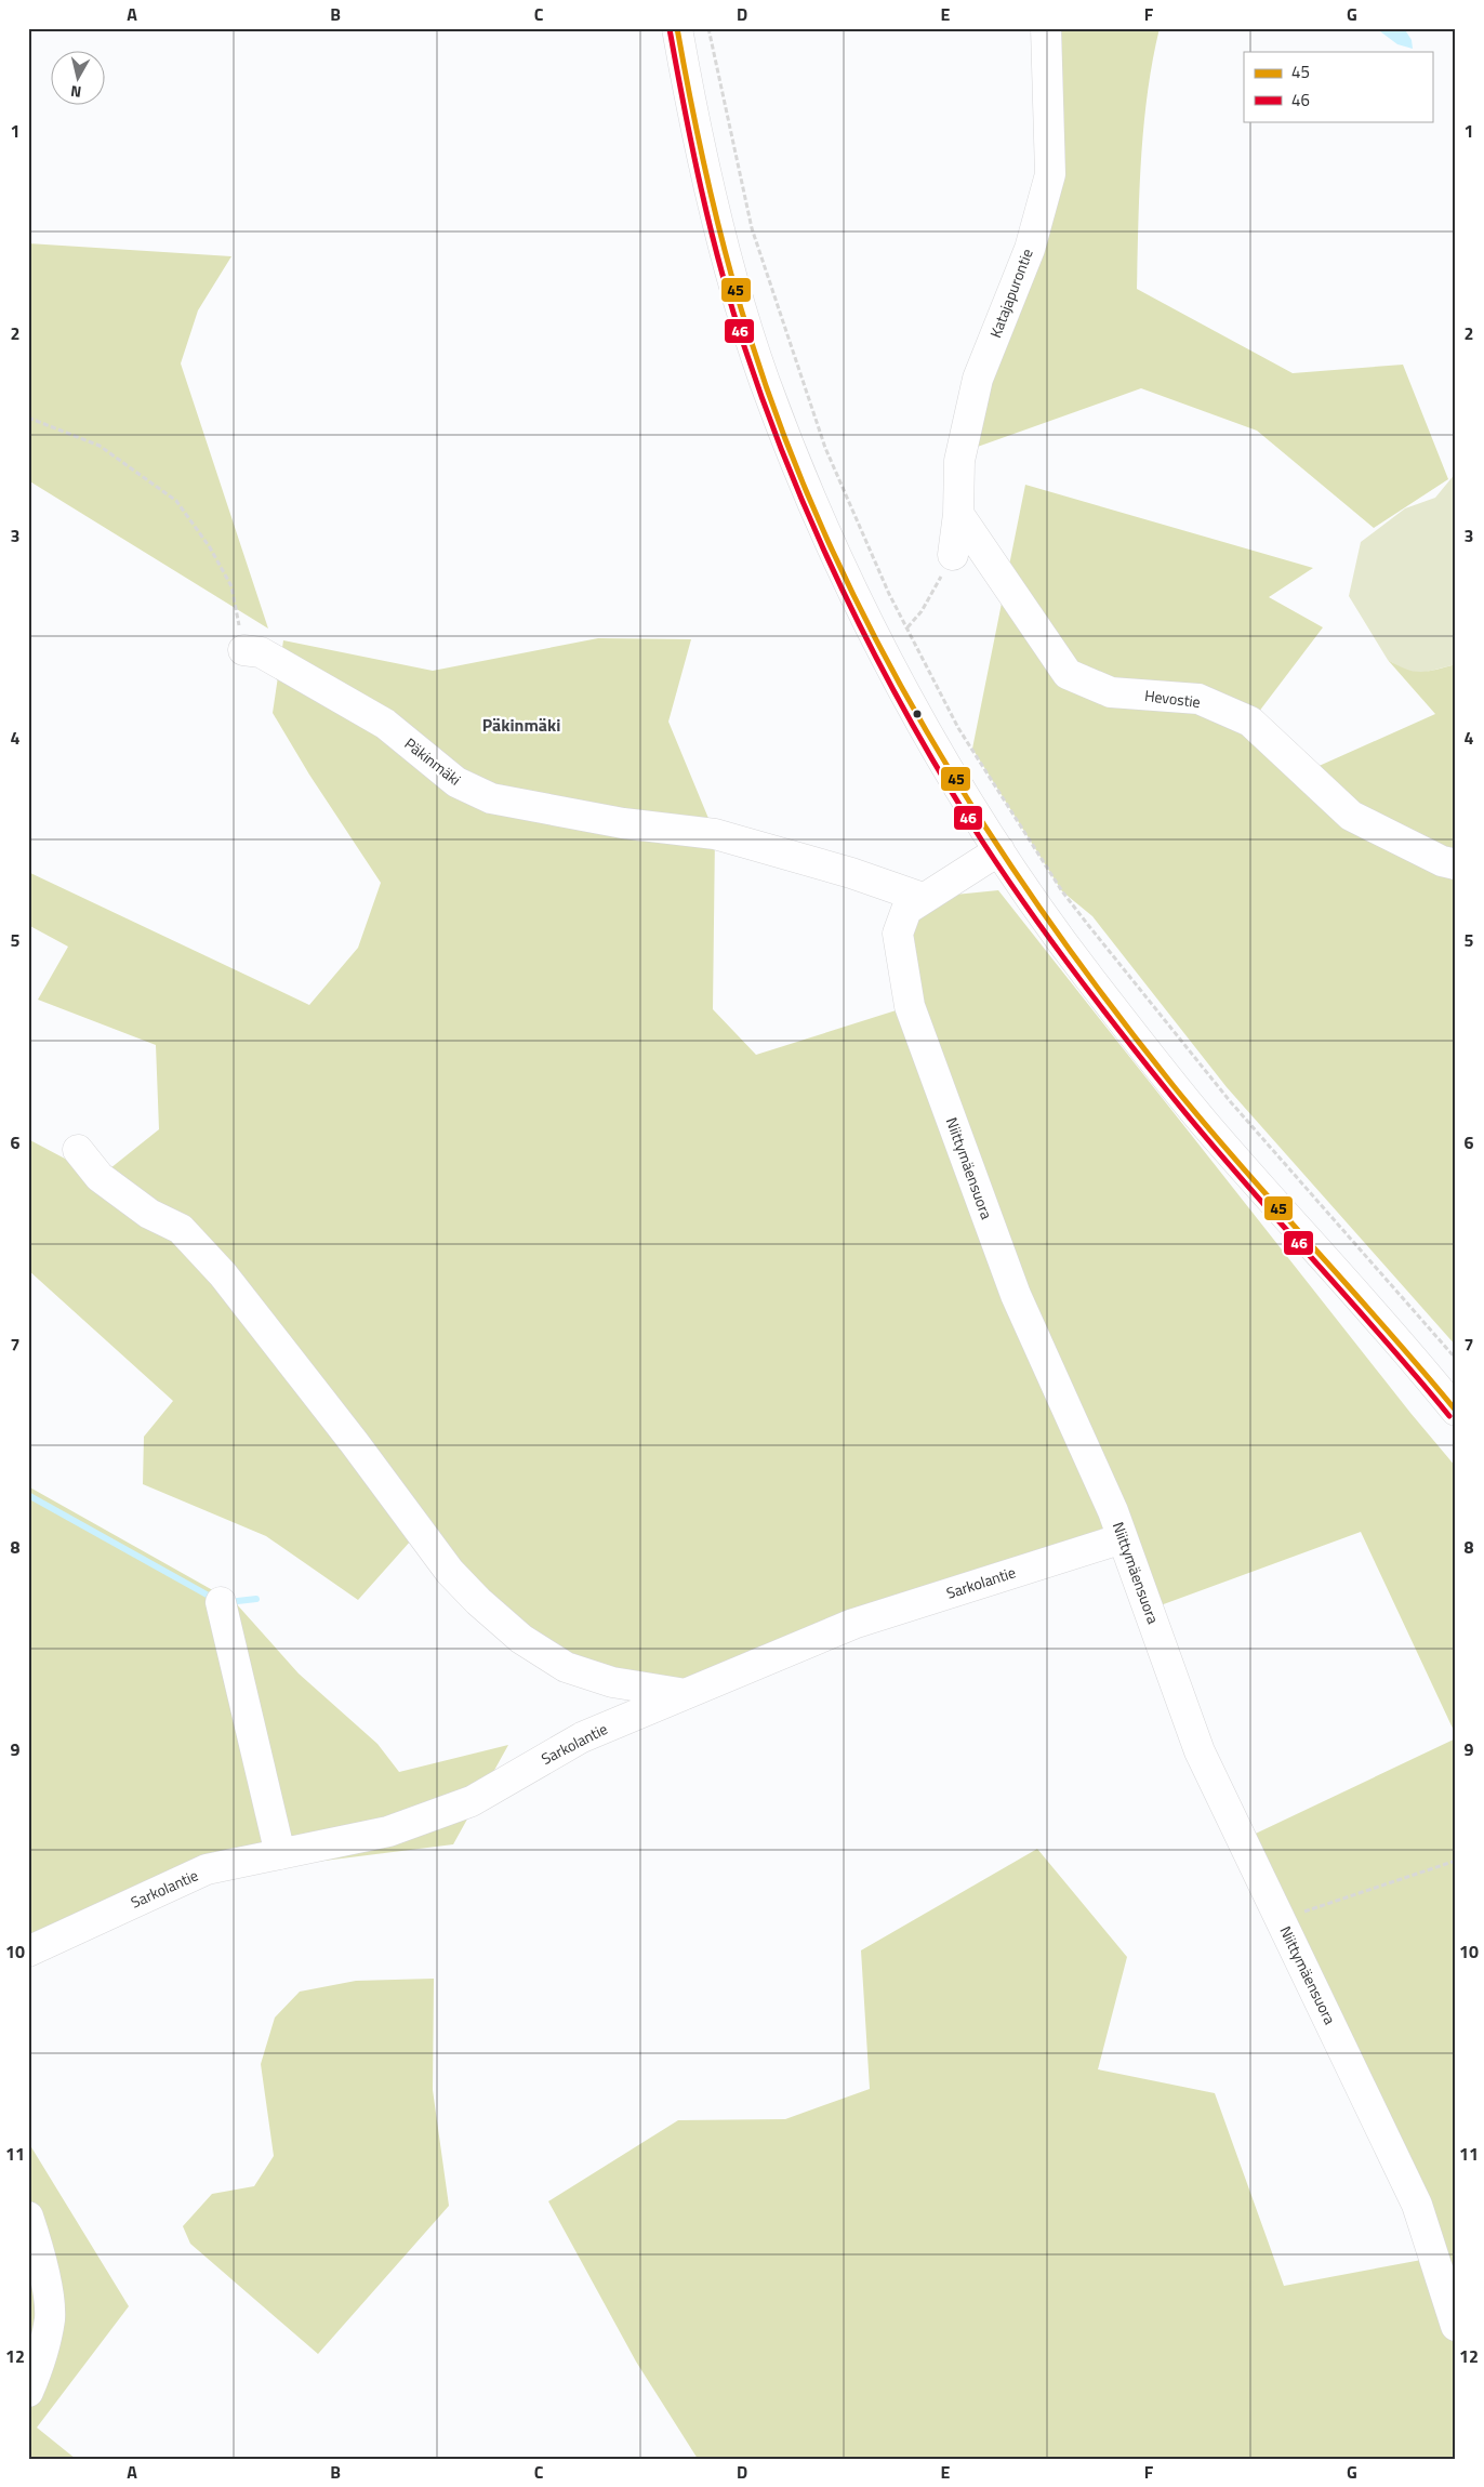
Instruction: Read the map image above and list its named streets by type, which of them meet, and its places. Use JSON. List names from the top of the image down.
{
  "streets": {
    "street": [
      "Katajapurontie",
      "Hevostie",
      "Päkinmäki",
      "Niittymäensuora",
      "Sarkolantie"
    ]
  },
  "crossings": [
    ["Katajapurontie", "Hevostie"],
    ["Päkinmäki", "Niittymäensuora"],
    ["Niittymäensuora", "Sarkolantie"]
  ],
  "districts": ["Päkinmäki"],
  "lines": ["transit line 45", "transit line 46"],
  "legend": ["45", "46"],
  "north": "bottom",
  "grid": {
    "columns": [
      "A",
      "B",
      "C",
      "D",
      "E",
      "F",
      "G"
    ],
    "rows": [
      "1",
      "2",
      "3",
      "4",
      "5",
      "6",
      "7",
      "8",
      "9",
      "10",
      "11",
      "12"
    ]
  }
}
